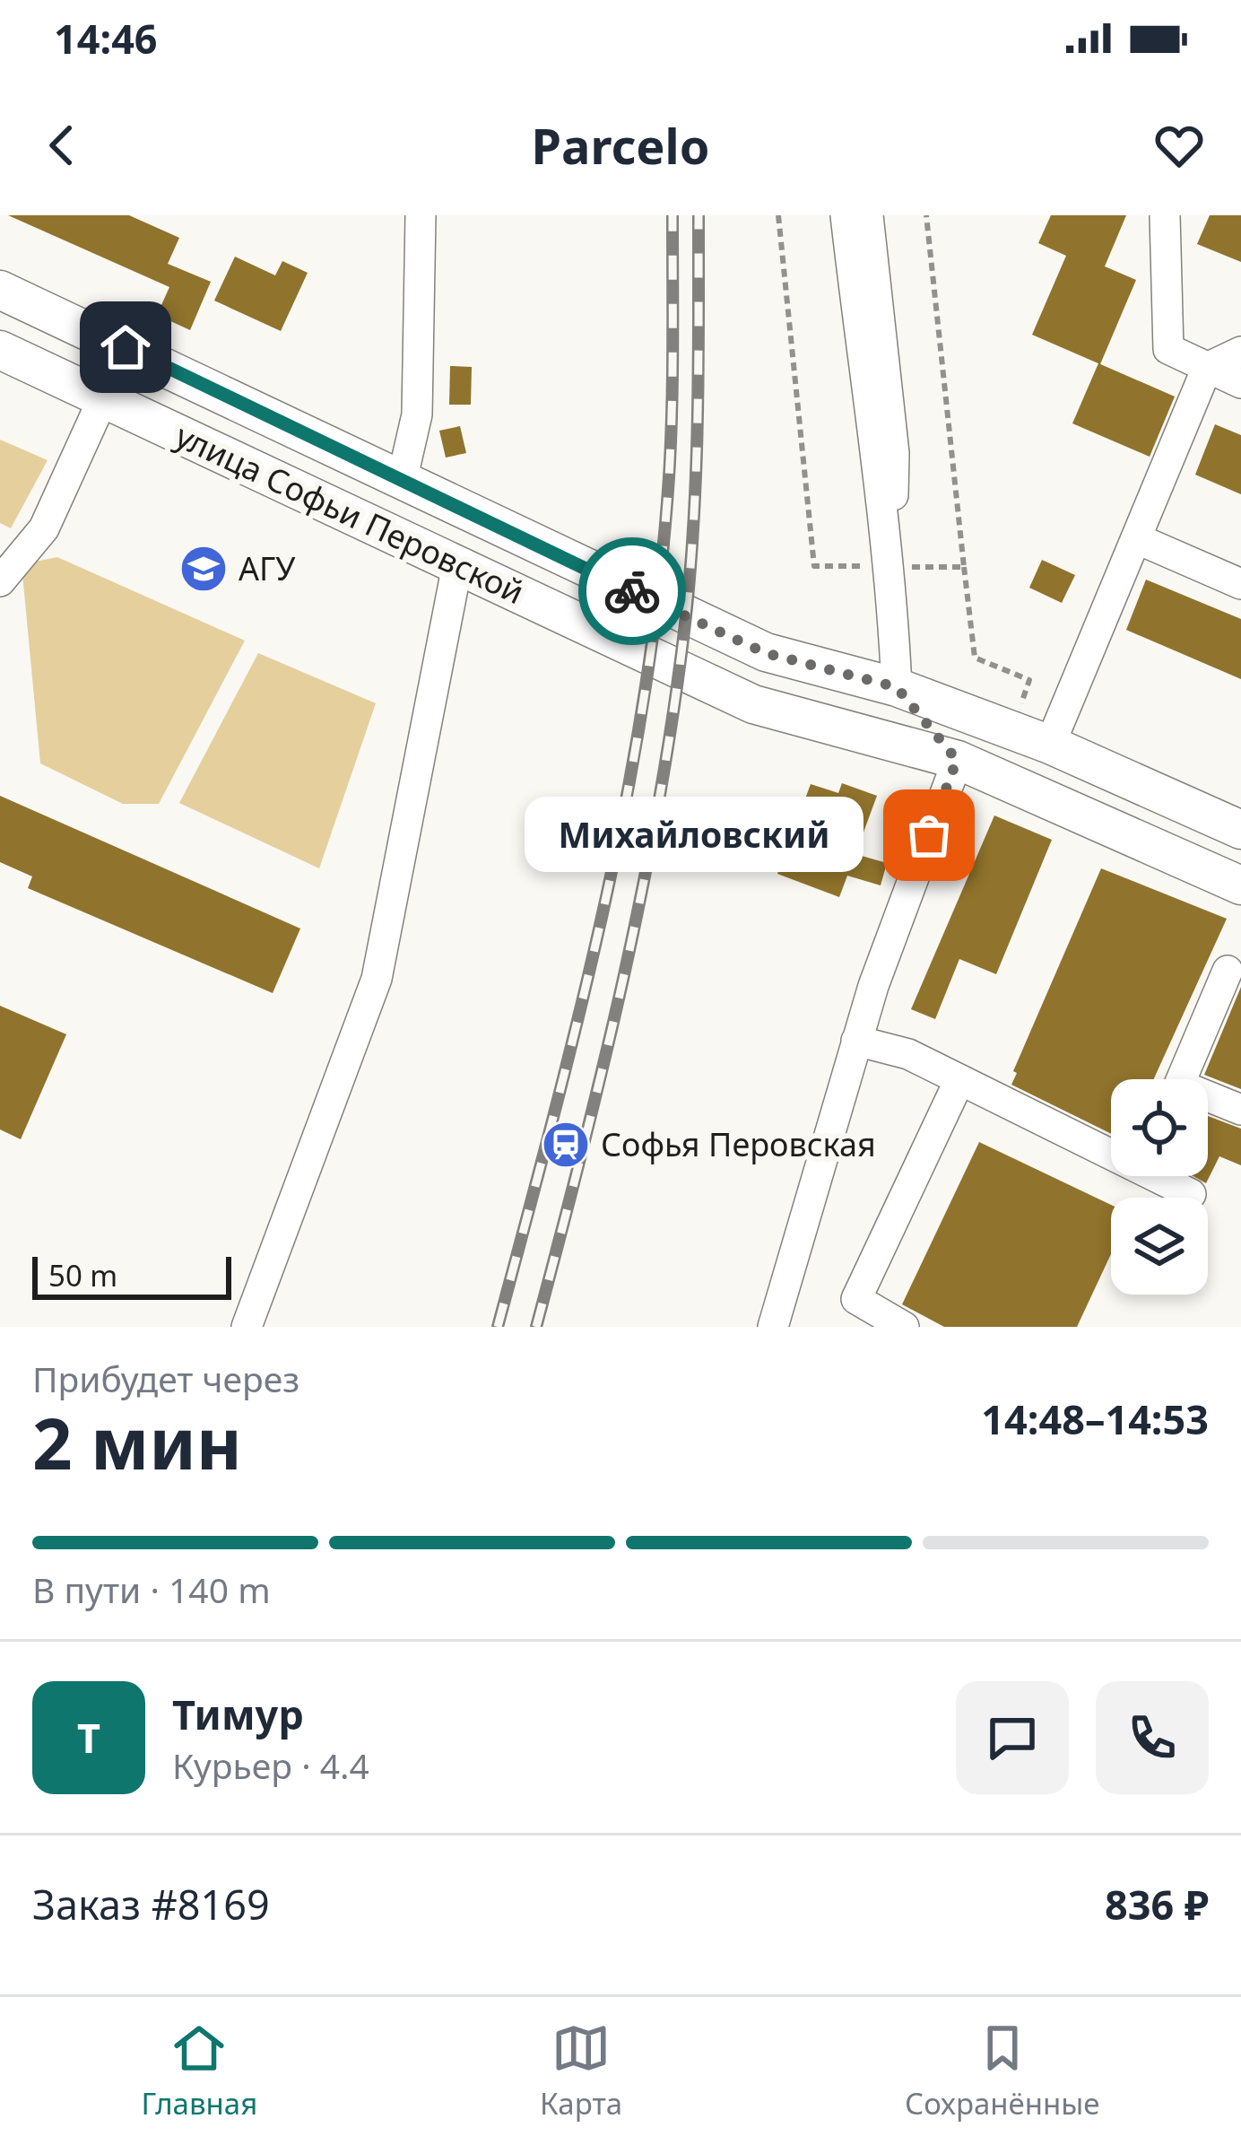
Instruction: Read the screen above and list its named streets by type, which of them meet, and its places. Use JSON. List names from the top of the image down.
{
  "streets": {
    "main road": ["улица Софьи Перовской"]
  },
  "places": {
    "school or university": ["АГУ"],
    "other": ["Михайловский"],
    "station": ["Софья Перовская"]
  },
  "scale_bar": "50 m",
  "page": {
    "status": "14:46",
    "header": "Parcelo",
    "bubble": "Михайловский",
    "scale": "50 m",
    "heading": ["2 мин", "Прибудет через", "14:48–14:53"],
    "panel": [
      "Тимур",
      "Курьер · 4.4",
      "Заказ #8169",
      "836 ₽"
    ],
    "bar": "В пути · 140 m",
    "round": "Т",
    "tabs": ["Главная", "Карта", "Сохранённые"]
  }
}
